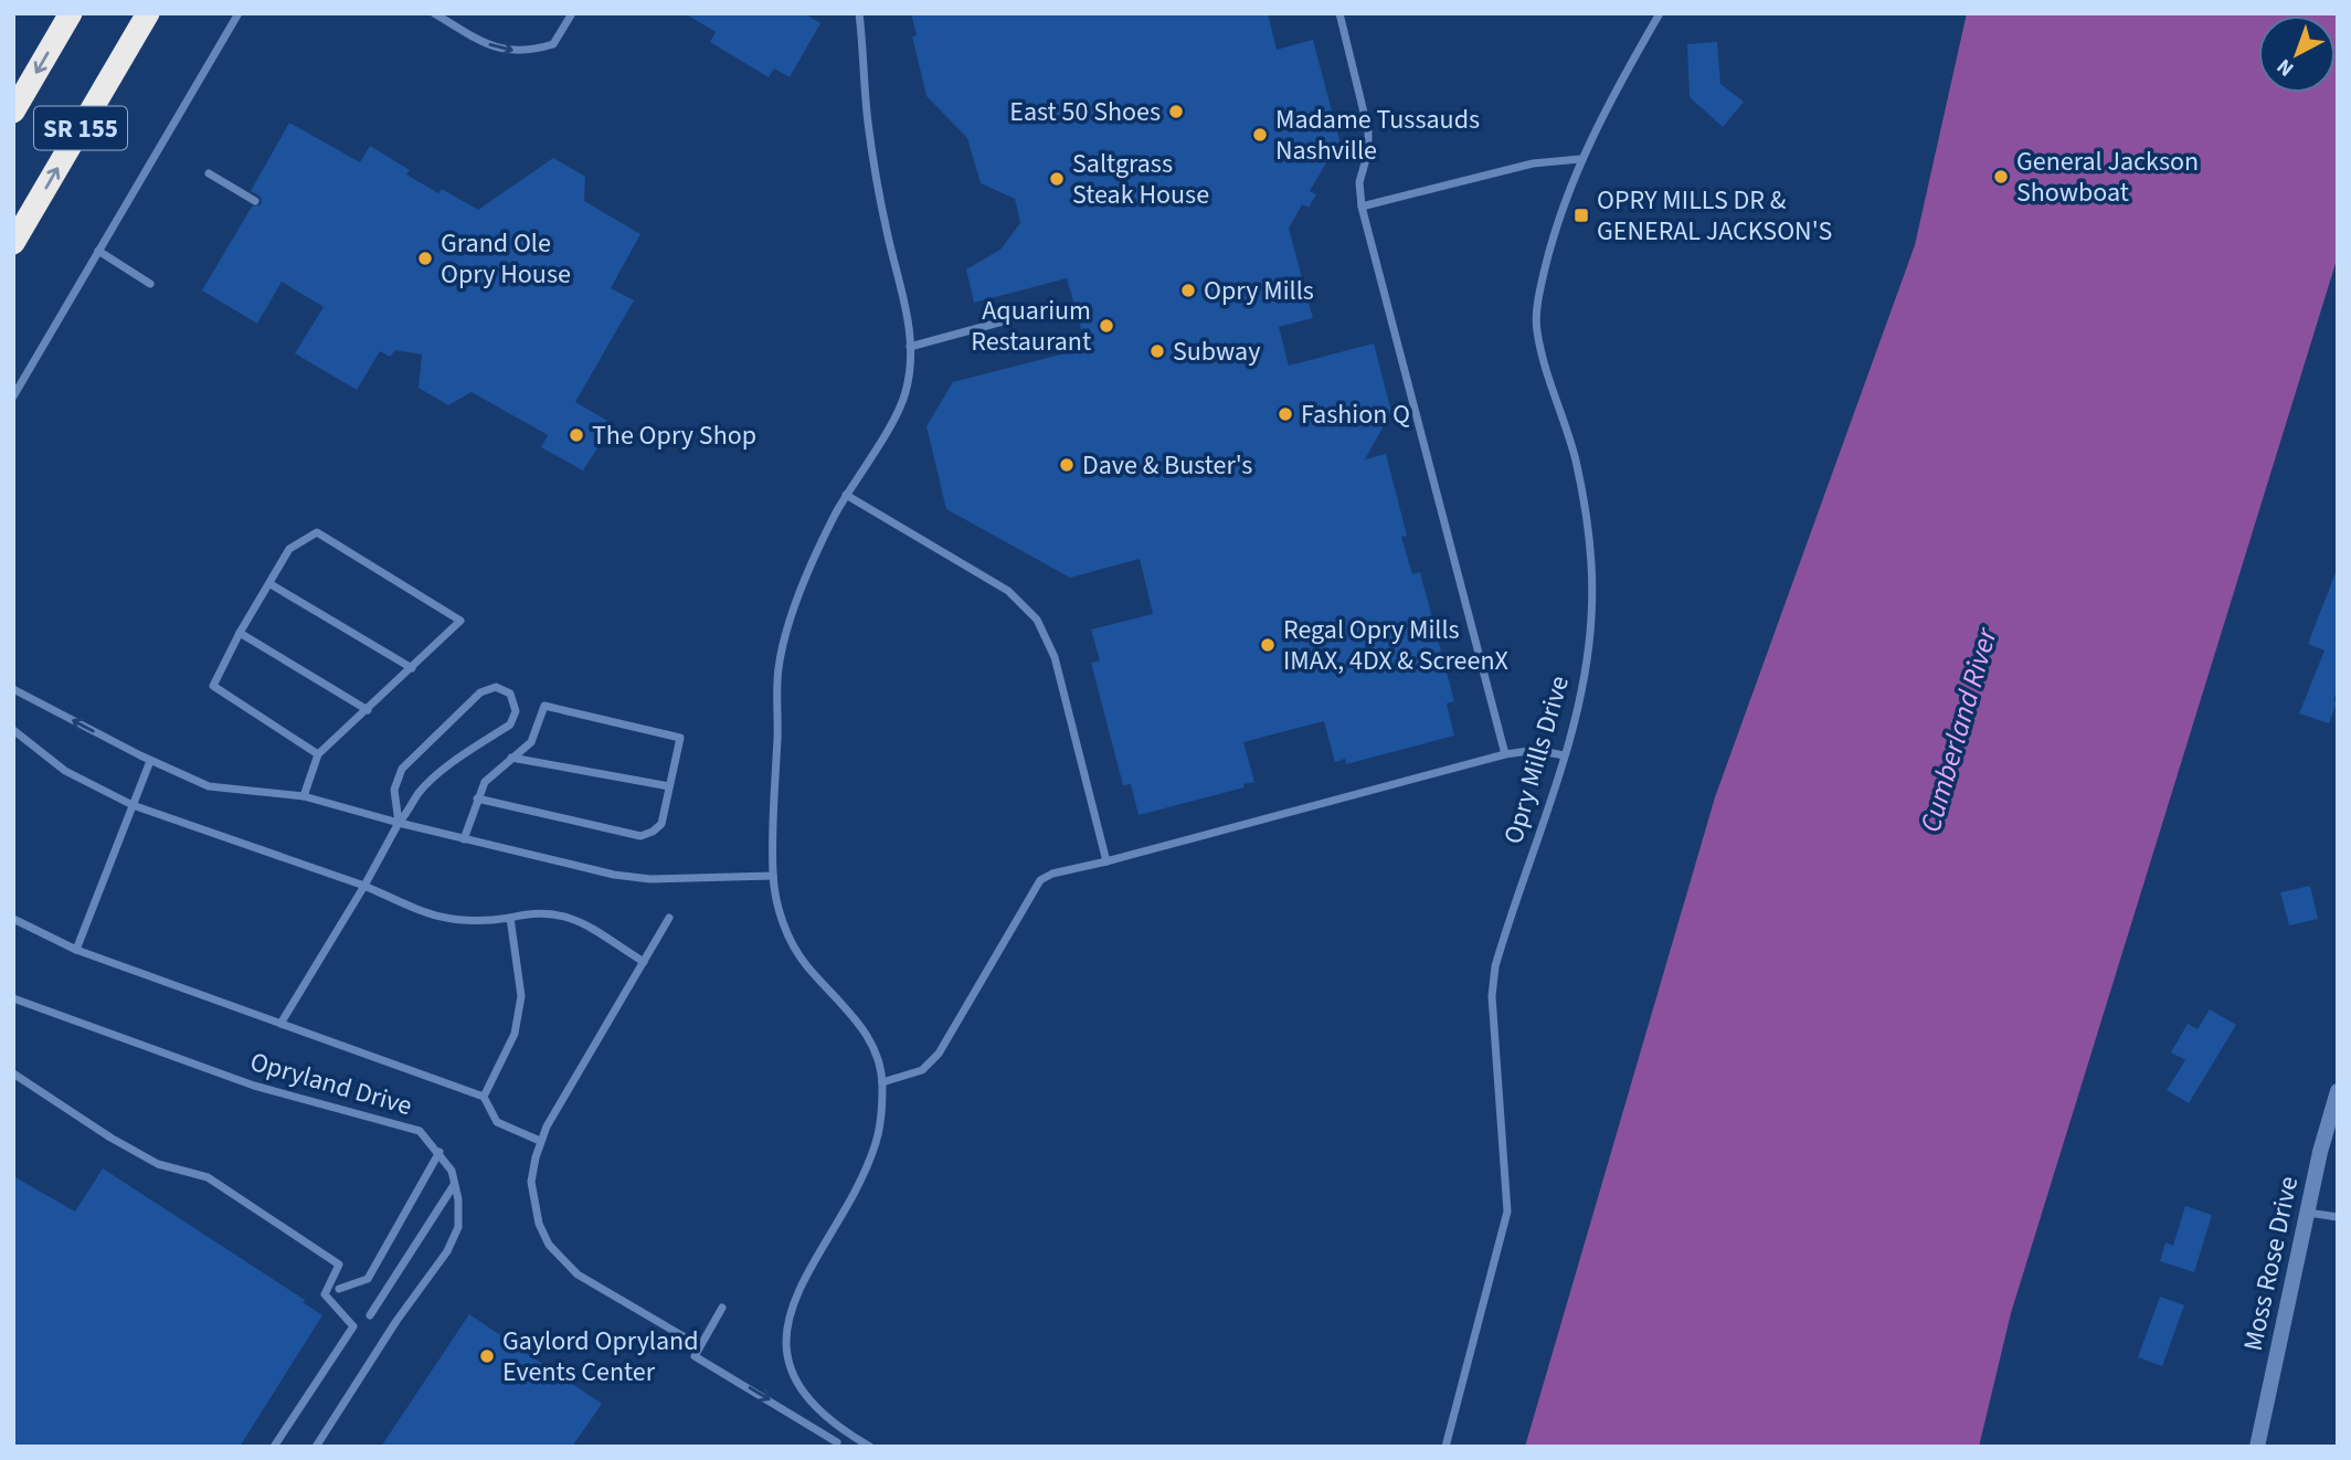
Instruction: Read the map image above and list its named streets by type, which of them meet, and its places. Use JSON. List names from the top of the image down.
{
  "streets": {
    "highway": ["SR 155"],
    "street": ["Moss Rose Drive"],
    "lane": ["Opry Mills Drive", "Opryland Drive"]
  },
  "water": ["Cumberland River"],
  "places": {
    "other": [
      "East 50 Shoes",
      "Madame Tussauds Nashville",
      "General Jackson Showboat",
      "Saltgrass Steak House",
      "Grand Ole Opry House",
      "Opry Mills",
      "Aquarium Restaurant",
      "Subway",
      "Fashion Q",
      "The Opry Shop",
      "Dave & Buster's",
      "Regal Opry Mills IMAX, 4DX & ScreenX",
      "Gaylord Opryland Events Center"
    ],
    "transit": ["OPRY MILLS DR & GENERAL JACKSON'S"]
  },
  "north": "bottom left"
}
